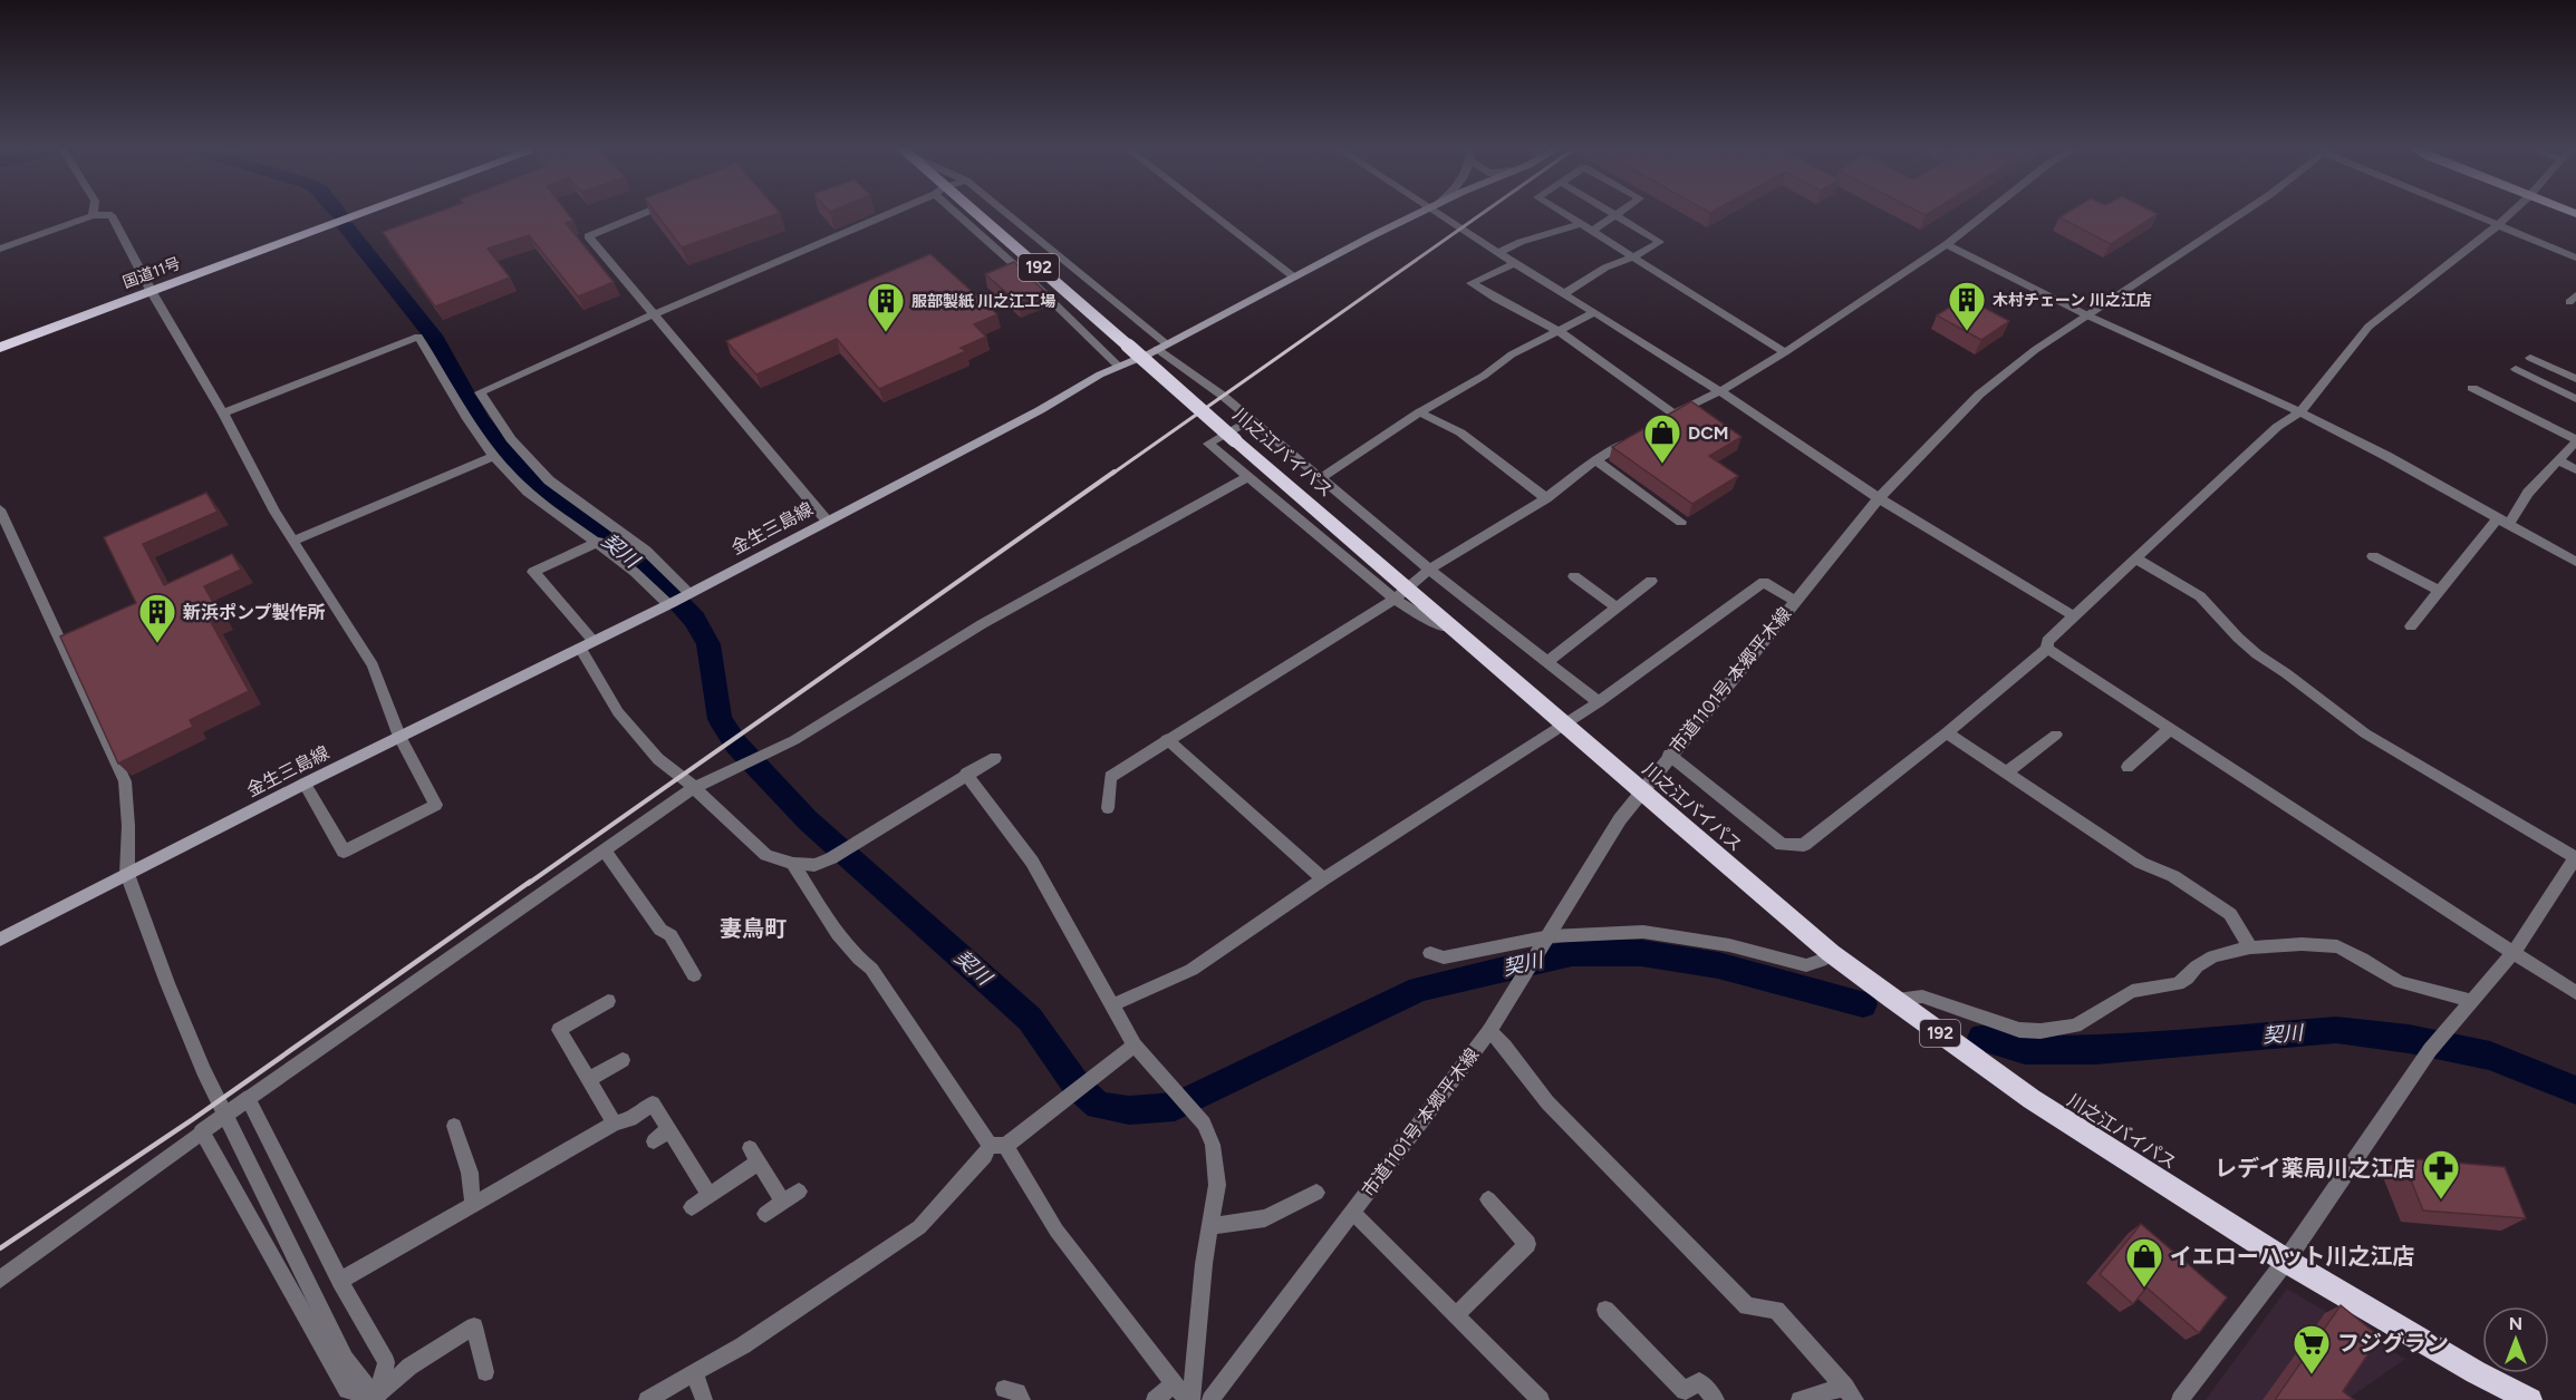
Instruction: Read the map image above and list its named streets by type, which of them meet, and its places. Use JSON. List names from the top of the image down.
{
  "streets": {
    "highway": ["192", "国道11号", "川之江バイパス"],
    "main road": ["金生三島線"],
    "street": ["市道1101号 本郷平木線"]
  },
  "crossings": [
    ["川之江バイパス", "市道1101号 本郷平木線"]
  ],
  "districts": ["妻鳥町"],
  "water": ["契川"],
  "places": {
    "building": ["木村チェーン 川之江店", "服部製紙 川之江工場", "新浜ポンプ製作所"],
    "shop": ["DCM", "イエローハット川之江店"],
    "pharmacy": ["レデイ薬局川之江店"],
    "supermarket": ["フジグラン"]
  },
  "north": "top"
}
